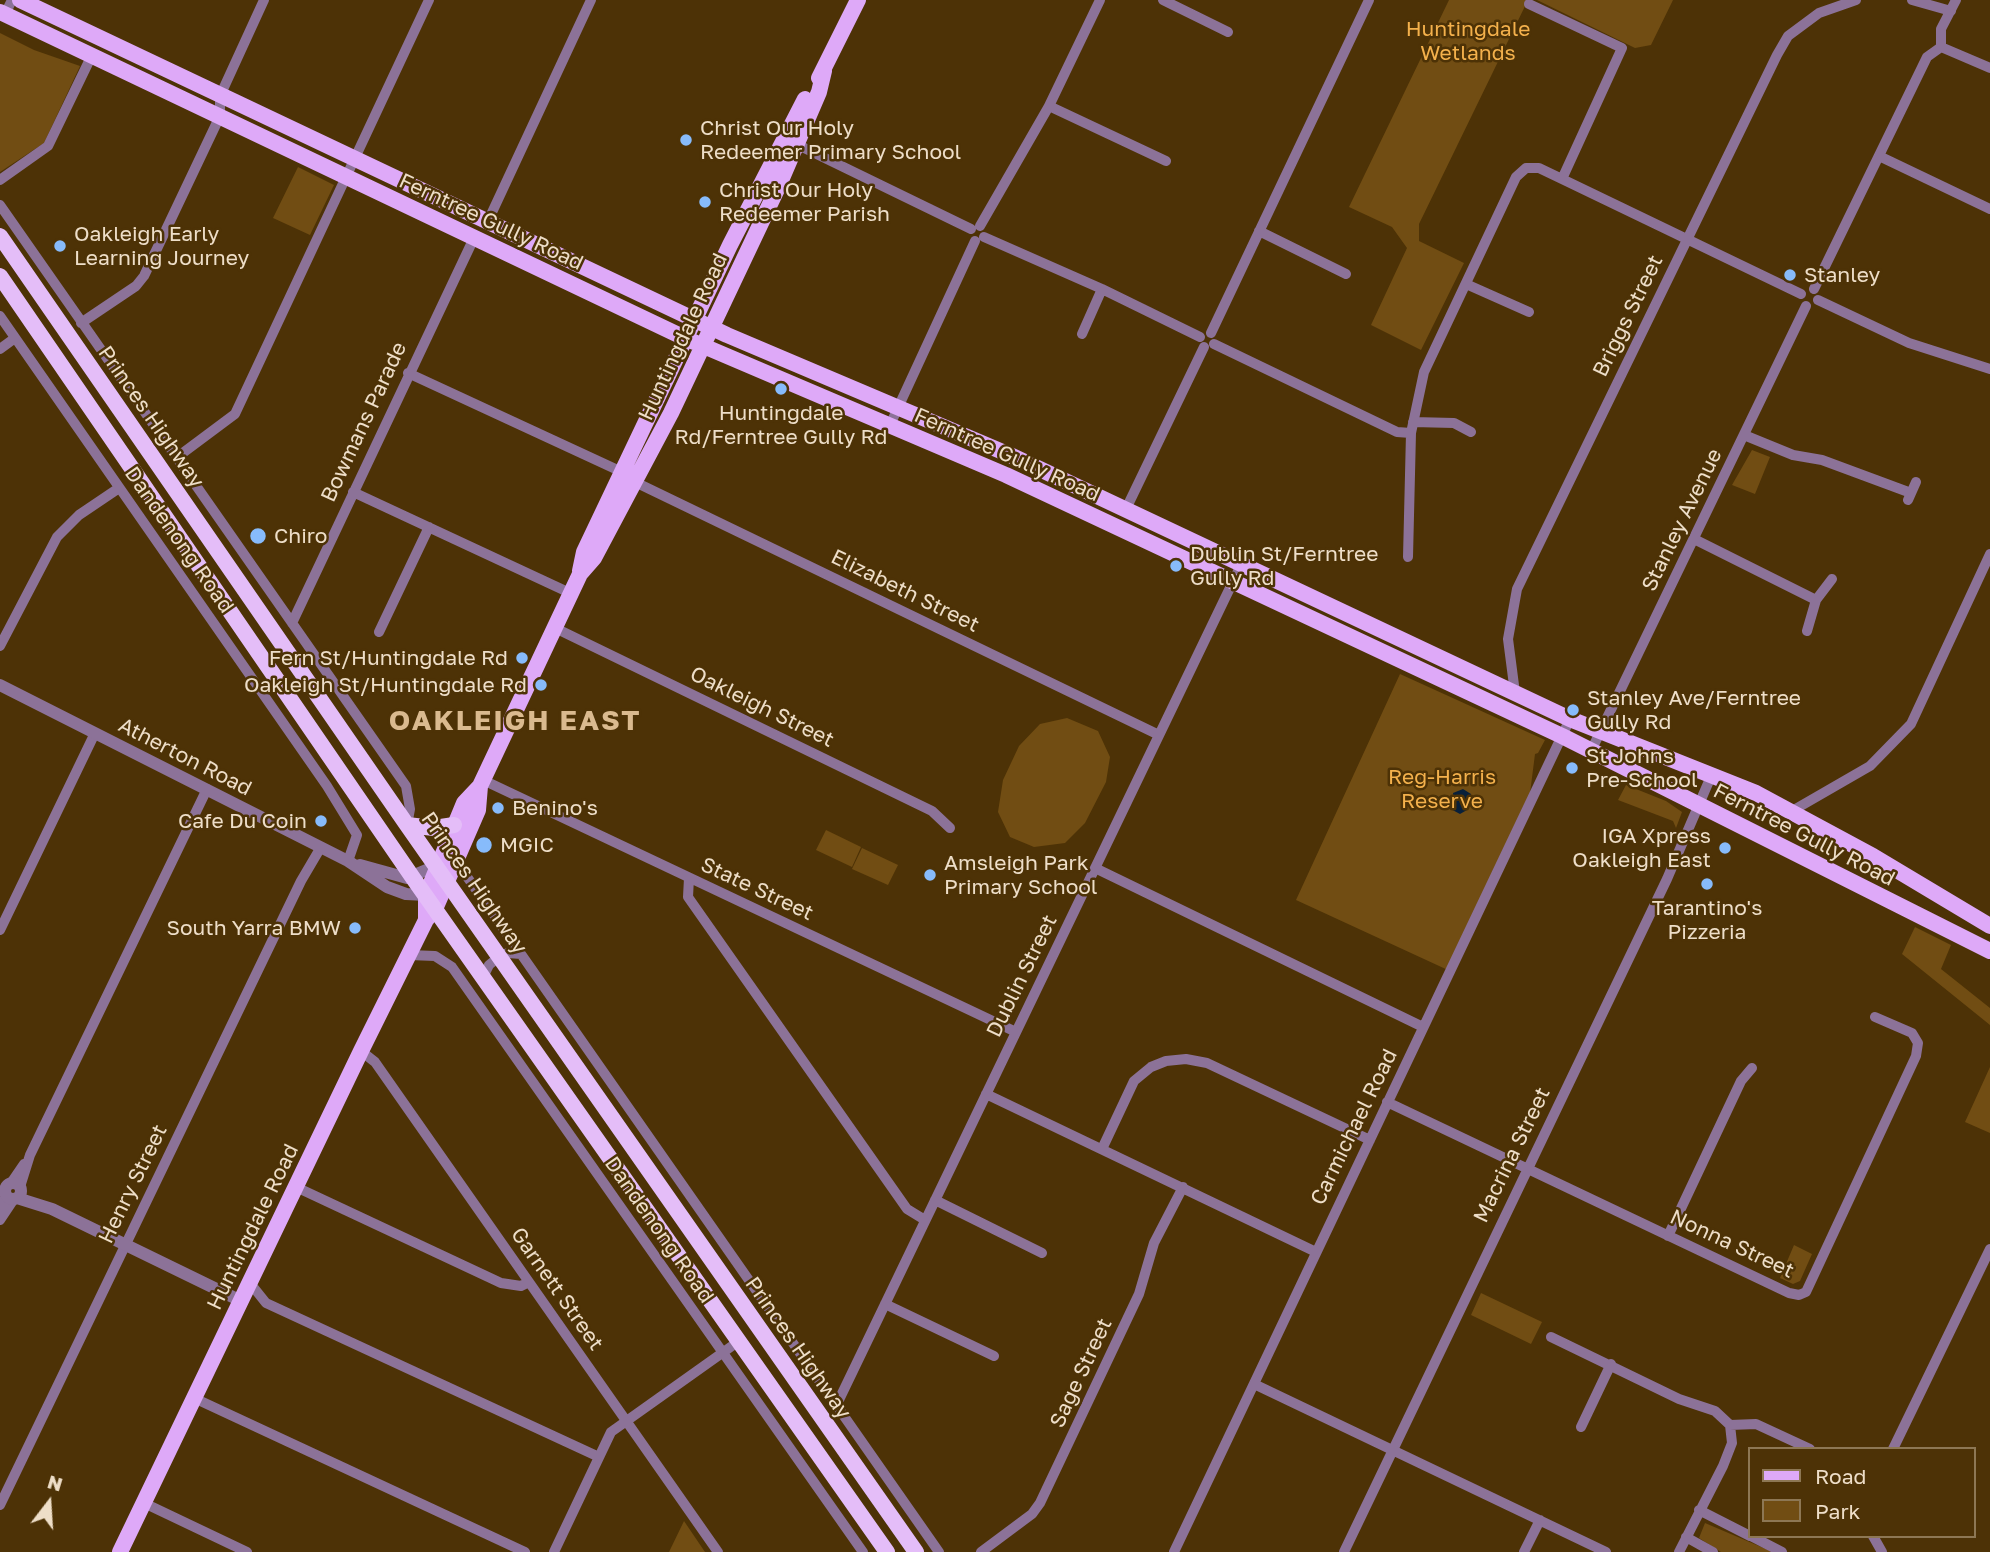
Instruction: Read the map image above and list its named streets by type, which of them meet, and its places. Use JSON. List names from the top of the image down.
{
  "streets": {
    "highway": ["Princes Highway"],
    "main road": ["Ferntree Gully Road", "Huntingdale Road"],
    "street": [
      "Briggs Street",
      "Bowmans Parade",
      "Stanley Avenue",
      "Dandenong Road",
      "Elizabeth Street",
      "Oakleigh Street",
      "Atherton Road",
      "State Street",
      "Dublin Street",
      "Carmichael Road",
      "Macrina Street",
      "Henry Street",
      "Nonna Street",
      "Garnett Street",
      "Sage Street"
    ]
  },
  "crossings": [
    ["Ferntree Gully Road", "Briggs Street"],
    ["Ferntree Gully Road", "Huntingdale Road"],
    ["Ferntree Gully Road", "Bowmans Parade"],
    ["Ferntree Gully Road", "Stanley Avenue"],
    ["Ferntree Gully Road", "Dublin Street"],
    ["Ferntree Gully Road", "Carmichael Road"],
    ["Ferntree Gully Road", "Macrina Street"],
    ["Huntingdale Road", "Princes Highway"],
    ["Huntingdale Road", "Dandenong Road"],
    ["Huntingdale Road", "Elizabeth Street"],
    ["Huntingdale Road", "Oakleigh Street"],
    ["Huntingdale Road", "Atherton Road"],
    ["Huntingdale Road", "State Street"],
    ["Huntingdale Road", "Garnett Street"],
    ["Princes Highway", "Dandenong Road"],
    ["Princes Highway", "Atherton Road"],
    ["Bowmans Parade", "Dandenong Road"],
    ["Bowmans Parade", "Elizabeth Street"],
    ["Dandenong Road", "Atherton Road"],
    ["Elizabeth Street", "Dublin Street"],
    ["Atherton Road", "Henry Street"],
    ["State Street", "Dublin Street"],
    ["Carmichael Road", "Nonna Street"],
    ["Macrina Street", "Nonna Street"]
  ],
  "districts": ["OAKLEIGH EAST"],
  "parks": ["Huntingdale Wetlands", "Reg-Harris Reserve"],
  "places": [
    "Christ Our Holy Redeemer Primary School",
    "Christ Our Holy Redeemer Parish",
    "Oakleigh Early Learning Journey",
    "Stanley",
    "Huntingdale Rd/Ferntree Gully Rd",
    "Chiro",
    "Dublin St/Ferntree Gully Rd",
    "Fern St/Huntingdale Rd",
    "Oakleigh St/Huntingdale Rd",
    "Stanley Ave/Ferntree Gully Rd",
    "St Johns Pre-School",
    "Benino's",
    "Cafe Du Coin",
    "MGIC",
    "IGA Xpress Oakleigh East",
    "Amsleigh Park Primary School",
    "Tarantino's Pizzeria",
    "South Yarra BMW"
  ],
  "legend": ["Road", "Park"],
  "north": "top"
}
